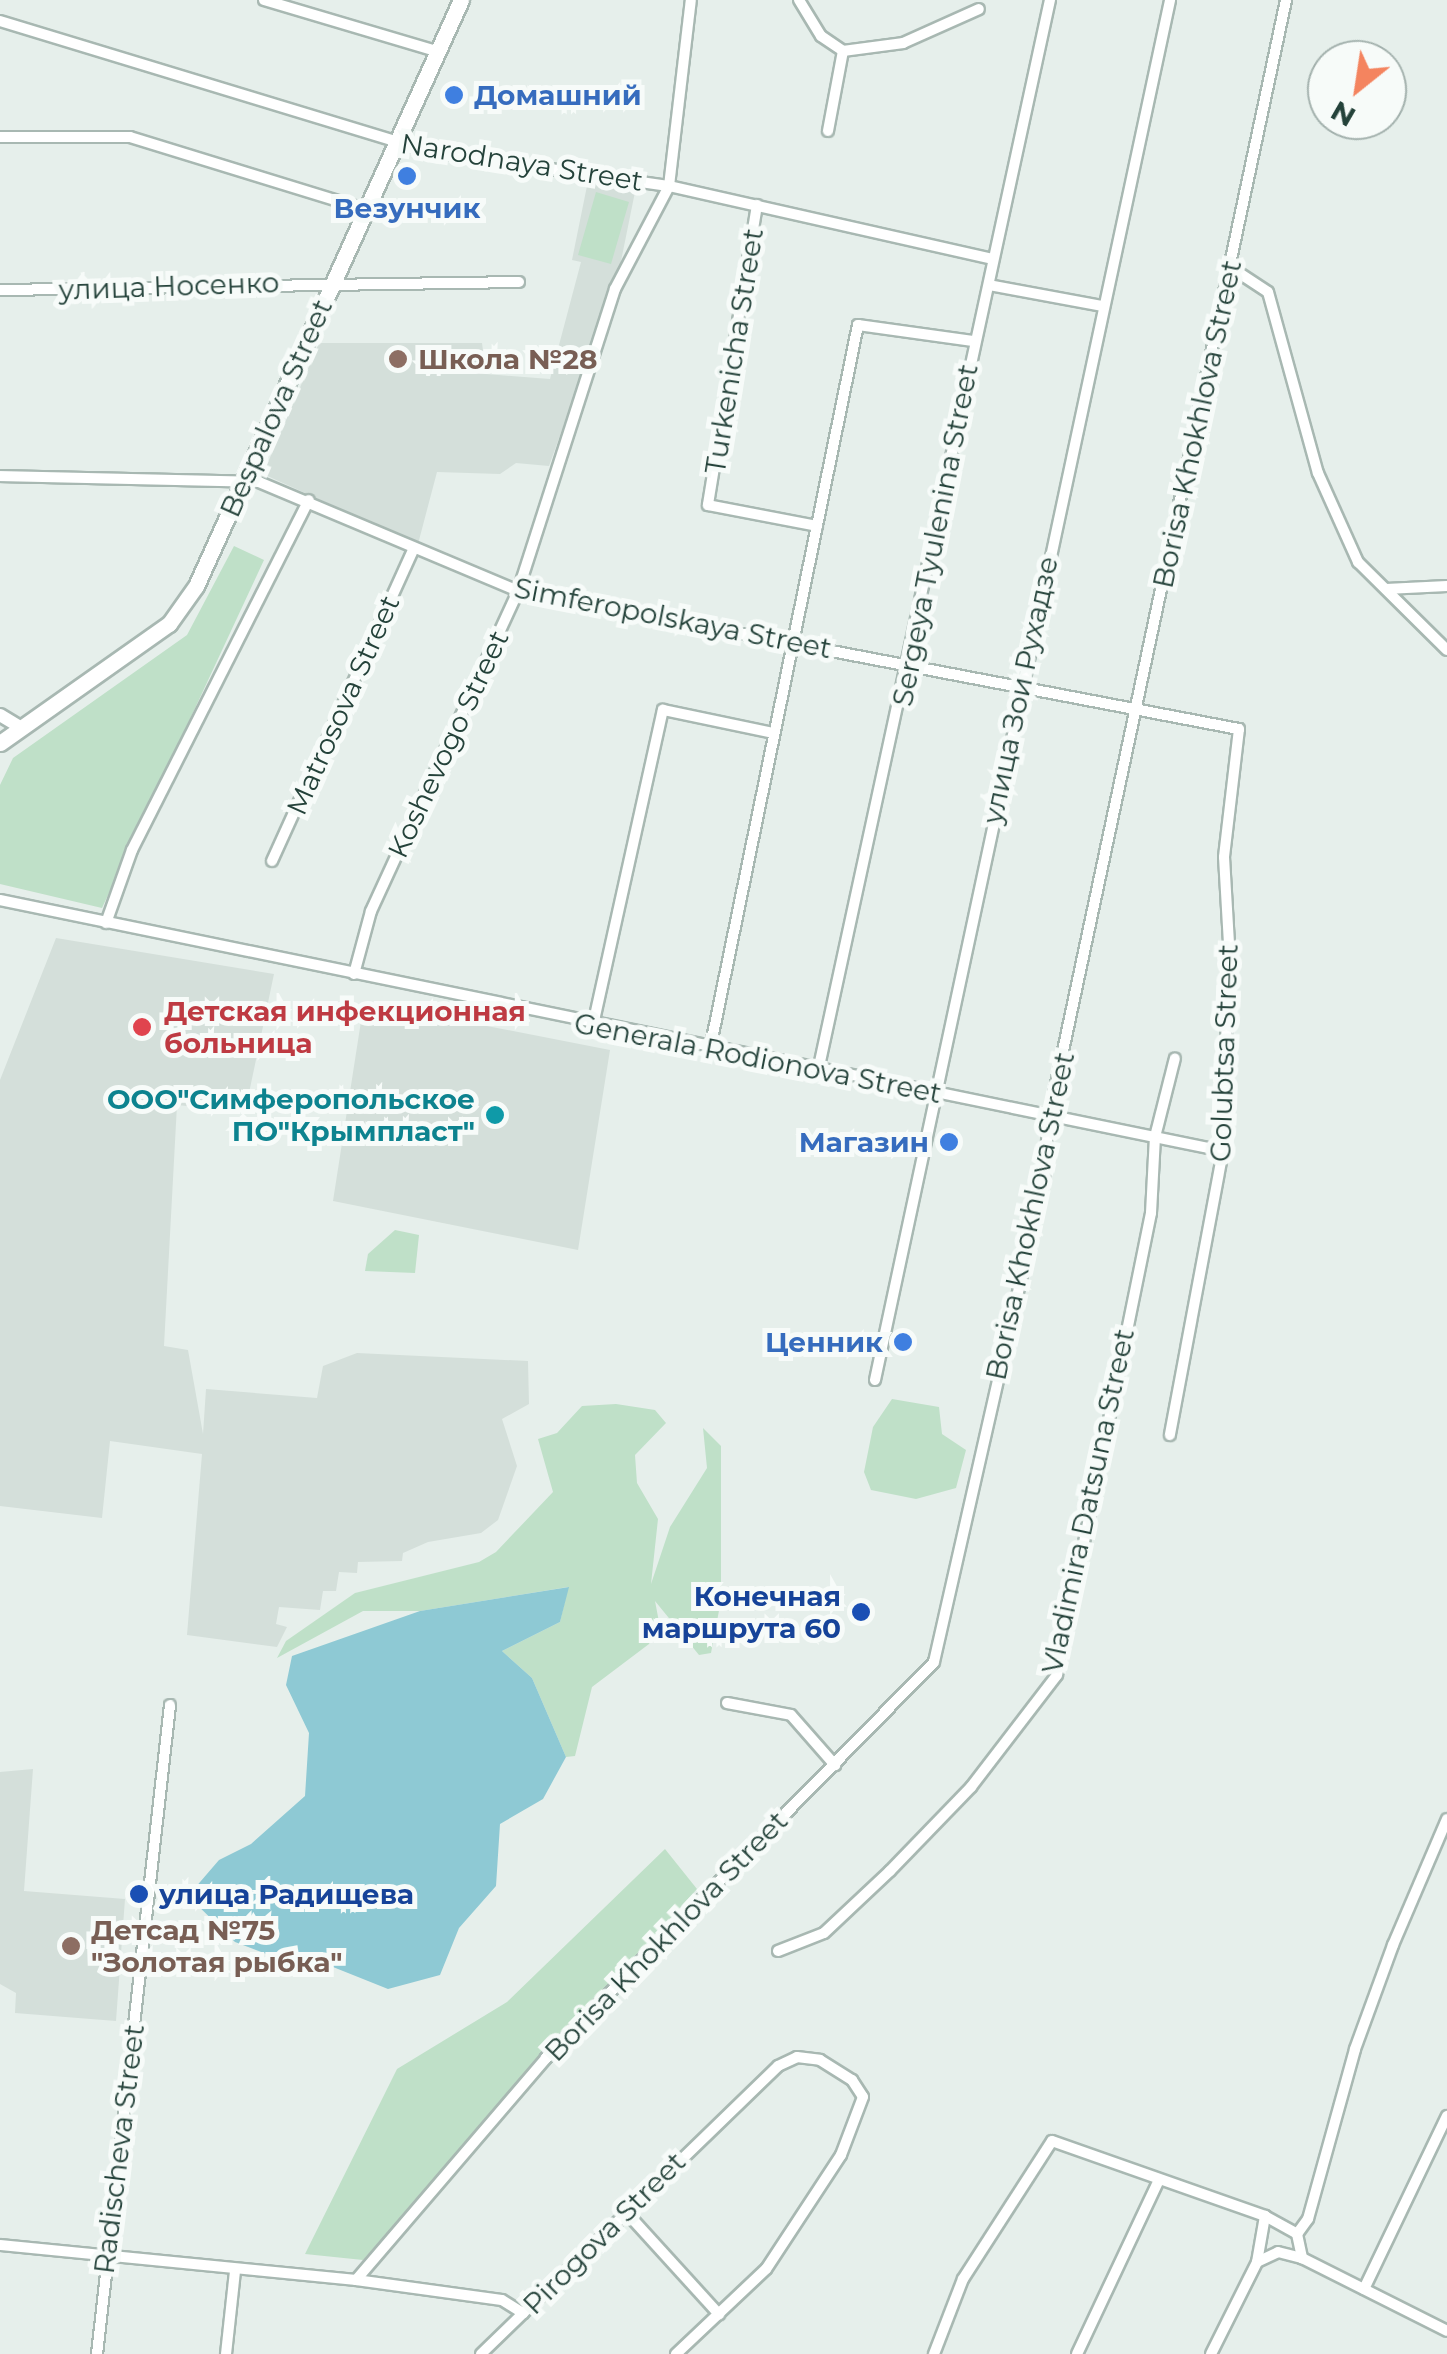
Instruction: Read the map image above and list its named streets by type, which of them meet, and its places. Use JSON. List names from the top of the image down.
{
  "streets": {
    "main road": ["Bespalova Street"],
    "street": [
      "Narodnaya Street",
      "улица Носенко",
      "Turkenicha Street",
      "Borisa Khokhlova Street",
      "Sergeya Tyulenina Street",
      "Simferopolskaya Street",
      "улица Зои Рухадзе",
      "Matrosova Street",
      "Koshevogo Street",
      "Golubtsa Street",
      "Generala Rodionova Street",
      "Vladimira Datsuna Street",
      "Radischeva Street",
      "Pirogova Street"
    ]
  },
  "crossings": [
    ["Narodnaya Street", "Turkenicha Street"],
    ["Narodnaya Street", "Bespalova Street"],
    ["Narodnaya Street", "Sergeya Tyulenina Street"],
    ["Narodnaya Street", "Koshevogo Street"],
    ["улица Носенко", "Bespalova Street"],
    ["Bespalova Street", "Simferopolskaya Street"],
    ["Borisa Khokhlova Street", "Simferopolskaya Street"],
    ["Borisa Khokhlova Street", "Generala Rodionova Street"],
    ["Sergeya Tyulenina Street", "Simferopolskaya Street"],
    ["Sergeya Tyulenina Street", "Generala Rodionova Street"],
    ["Simferopolskaya Street", "улица Зои Рухадзе"],
    ["Simferopolskaya Street", "Matrosova Street"],
    ["Simferopolskaya Street", "Koshevogo Street"],
    ["Simferopolskaya Street", "Golubtsa Street"],
    ["улица Зои Рухадзе", "Generala Rodionova Street"],
    ["Koshevogo Street", "Generala Rodionova Street"],
    ["Golubtsa Street", "Generala Rodionova Street"],
    ["Generala Rodionova Street", "Vladimira Datsuna Street"]
  ],
  "places": [
    "Домашний",
    "Везунчик",
    "Школа №28",
    "Детская инфекционная больница",
    "ООО\"Симферопольское ПО\"Крымпласт\"",
    "Магазин",
    "Ценник",
    "Конечная маршрута 60",
    "улица Радищева",
    "Детсад №75 \"Золотая рыбка\""
  ],
  "north": "bottom left"
}
